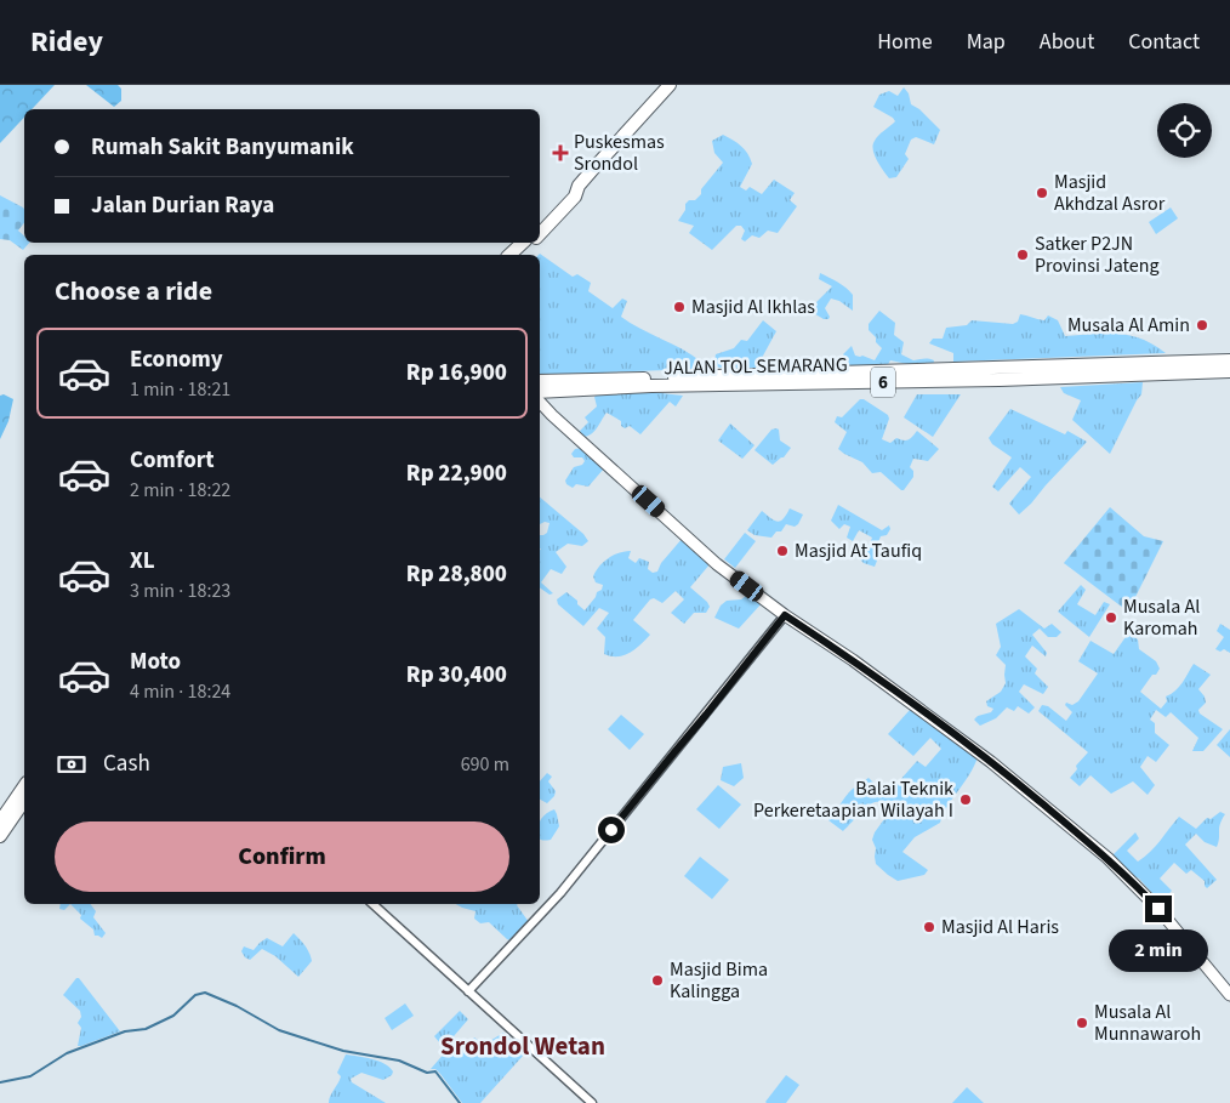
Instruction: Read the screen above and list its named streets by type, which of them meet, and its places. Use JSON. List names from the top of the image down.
{
  "streets": {
    "highway": ["JALAN TOL SEMARANG", "6"]
  },
  "districts": ["Srondol Wetan"],
  "places": {
    "health": ["Puskesmas Srondol"],
    "other": [
      "Masjid Akhdzal Asror",
      "Satker P2JN Provinsi Jateng",
      "Masjid Al Ikhlas",
      "Musala Al Amin",
      "Masjid At Taufiq",
      "Musala Al Karomah",
      "Balai Teknik Perkeretaapian Wilayah I",
      "Masjid Al Haris",
      "Masjid Bima Kalingga",
      "Musala Al Munnawaroh"
    ]
  },
  "page": {
    "header": "Ridey",
    "nav": [
      "Home",
      "Map",
      "About",
      "Contact"
    ],
    "banner": ["Rumah Sakit Banyumanik", "Jalan Durian Raya"],
    "heading": "Choose a ride",
    "list": [
      {
        "name": "Economy",
        "note": "1 min · 18:21",
        "value": "Rp 16,900"
      },
      {
        "name": "Comfort",
        "note": "2 min · 18:22",
        "value": "Rp 22,900"
      },
      {
        "name": "XL",
        "note": "3 min · 18:23",
        "value": "Rp 28,800"
      },
      {
        "name": "Moto",
        "note": "4 min · 18:24",
        "value": "Rp 30,400"
      }
    ],
    "pay": ["Cash", "690 m"],
    "buttons": "Confirm",
    "bubble": "2 min"
  }
}
